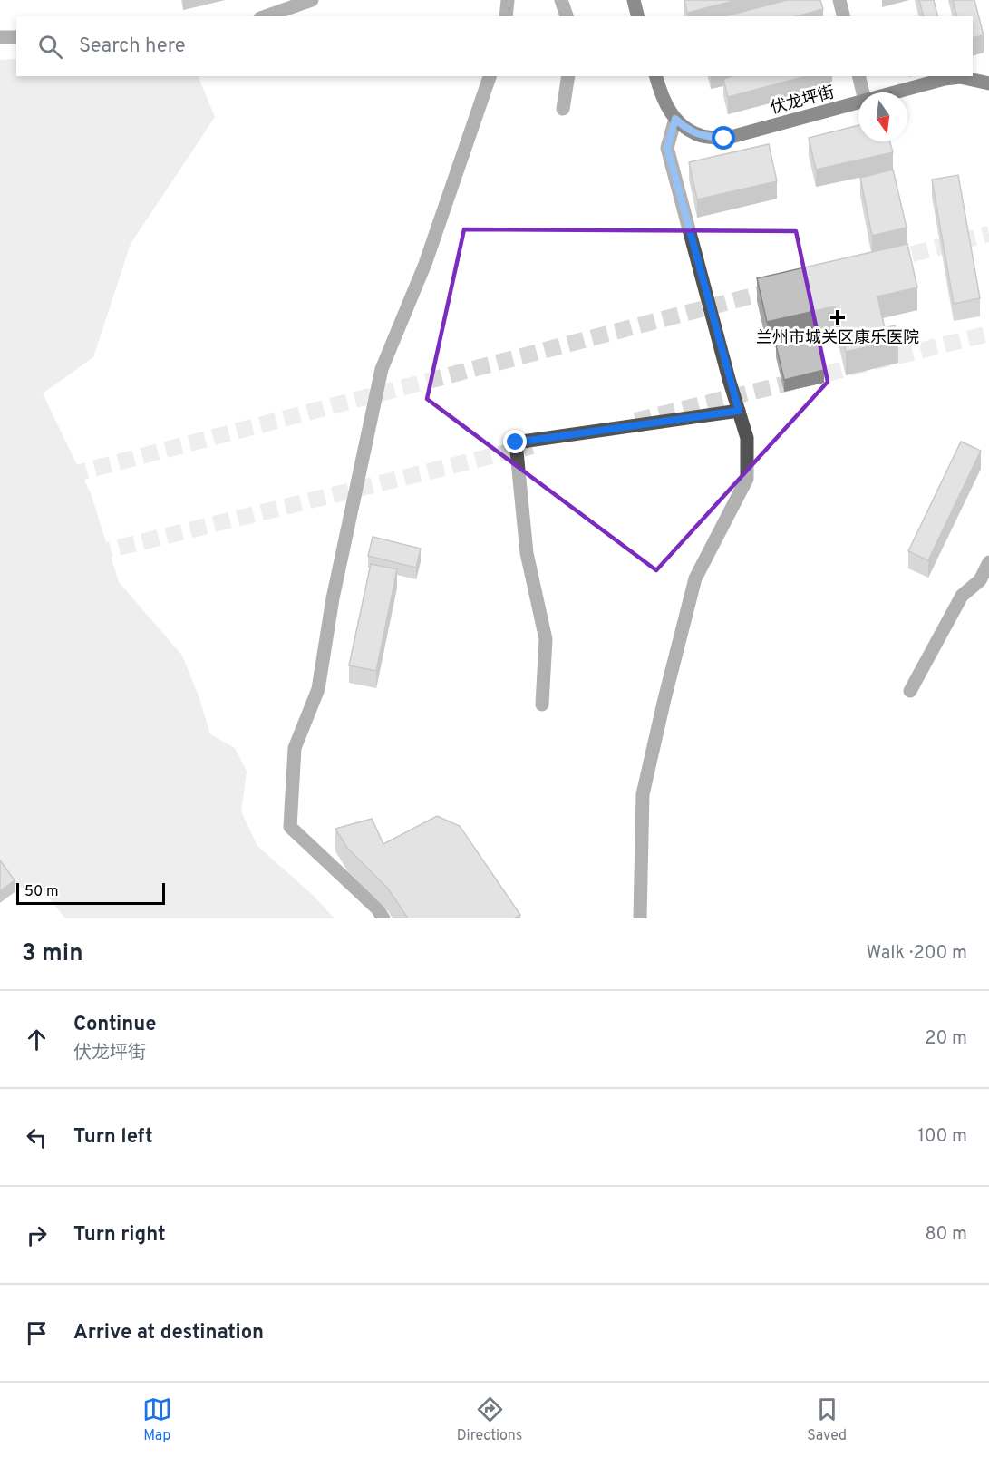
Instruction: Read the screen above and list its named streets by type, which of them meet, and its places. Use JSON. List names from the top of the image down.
{
  "streets": {
    "main road": ["伏龙坪街"]
  },
  "places": {
    "health": ["兰州市城关区康乐医院"]
  },
  "scale_bar": "50 m",
  "north": "bottom",
  "page": {
    "search": "Search here",
    "scale": "50 m",
    "heading": ["3 min", "Walk · 200 m"],
    "list": [
      ["Continue", "伏龙坪街", "20 m"],
      ["Turn left", "100 m"],
      ["Turn right", "80 m"],
      "Arrive at destination"
    ],
    "nav": ["Map", "Directions", "Saved"]
  }
}
